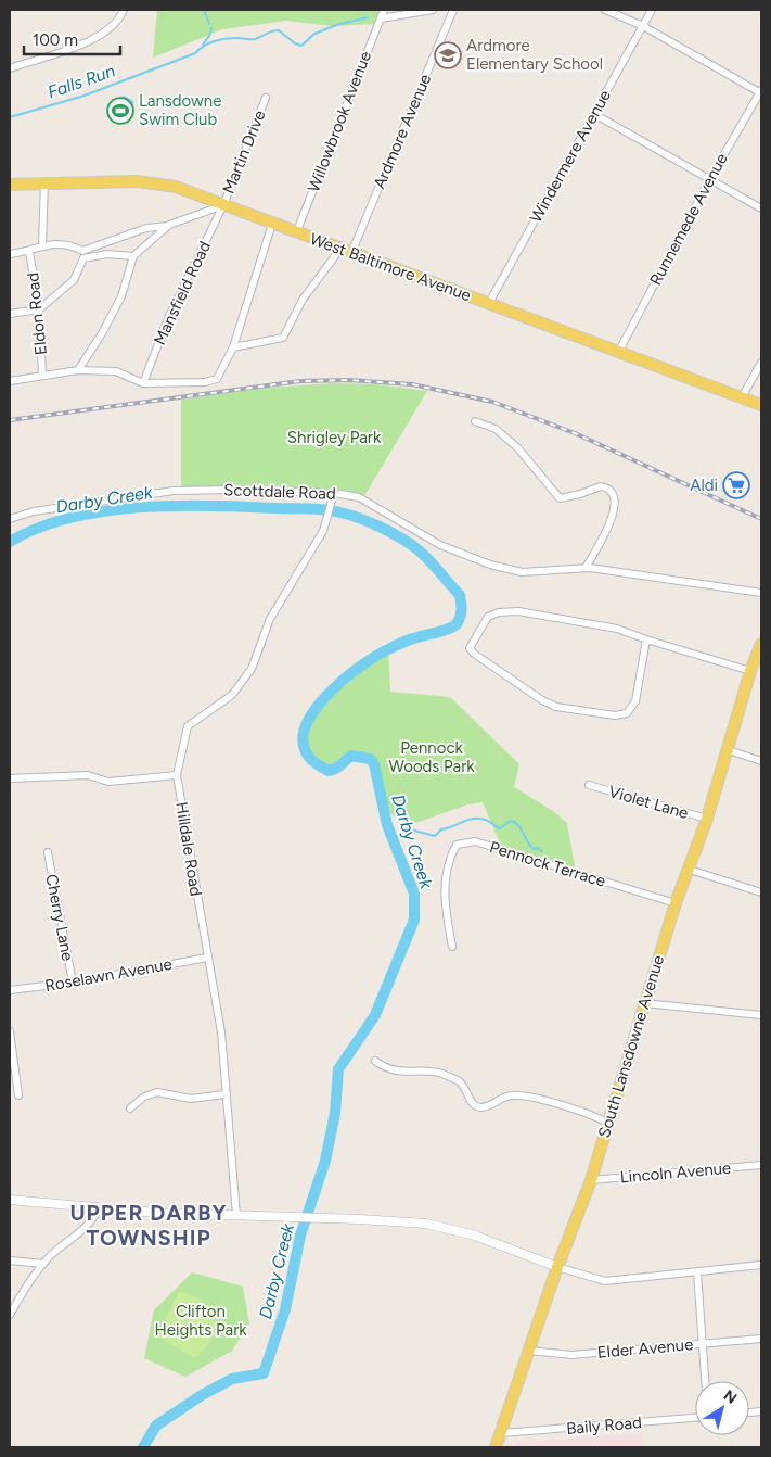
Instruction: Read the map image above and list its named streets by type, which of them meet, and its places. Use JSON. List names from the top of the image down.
{
  "streets": {
    "main road": ["West Baltimore Avenue", "South Lansdowne Avenue"],
    "street": [
      "Willowbrook Avenue",
      "Ardmore Avenue",
      "Martin Drive",
      "Windermere Avenue",
      "Runnemede Avenue",
      "Mansfield Road",
      "Eldon Road",
      "Scottdale Road",
      "Violet Lane",
      "Hilldale Road",
      "Pennock Terrace",
      "Cherry Lane",
      "Roselawn Avenue",
      "Lincoln Avenue",
      "Elder Avenue",
      "Baily Road"
    ]
  },
  "crossings": [
    ["Willowbrook Avenue", "West Baltimore Avenue"],
    ["Ardmore Avenue", "West Baltimore Avenue"],
    ["Martin Drive", "West Baltimore Avenue"],
    ["Martin Drive", "Mansfield Road"],
    ["Windermere Avenue", "West Baltimore Avenue"],
    ["Runnemede Avenue", "West Baltimore Avenue"],
    ["West Baltimore Avenue", "Mansfield Road"],
    ["Scottdale Road", "Hilldale Road"],
    ["Violet Lane", "South Lansdowne Avenue"],
    ["Hilldale Road", "Roselawn Avenue"],
    ["Pennock Terrace", "South Lansdowne Avenue"],
    ["Cherry Lane", "Roselawn Avenue"],
    ["South Lansdowne Avenue", "Lincoln Avenue"],
    ["South Lansdowne Avenue", "Elder Avenue"],
    ["South Lansdowne Avenue", "Baily Road"]
  ],
  "districts": ["UPPER DARBY TOWNSHIP"],
  "water": ["Falls Run", "Darby Creek"],
  "parks": ["Shrigley Park", "Pennock Woods Park", "Clifton Heights Park"],
  "places": {
    "school or university": ["Ardmore Elementary School"],
    "sports": ["Lansdowne Swim Club"],
    "supermarket": ["Aldi"]
  },
  "scale_bar": "100 m",
  "north": "top right"
}
